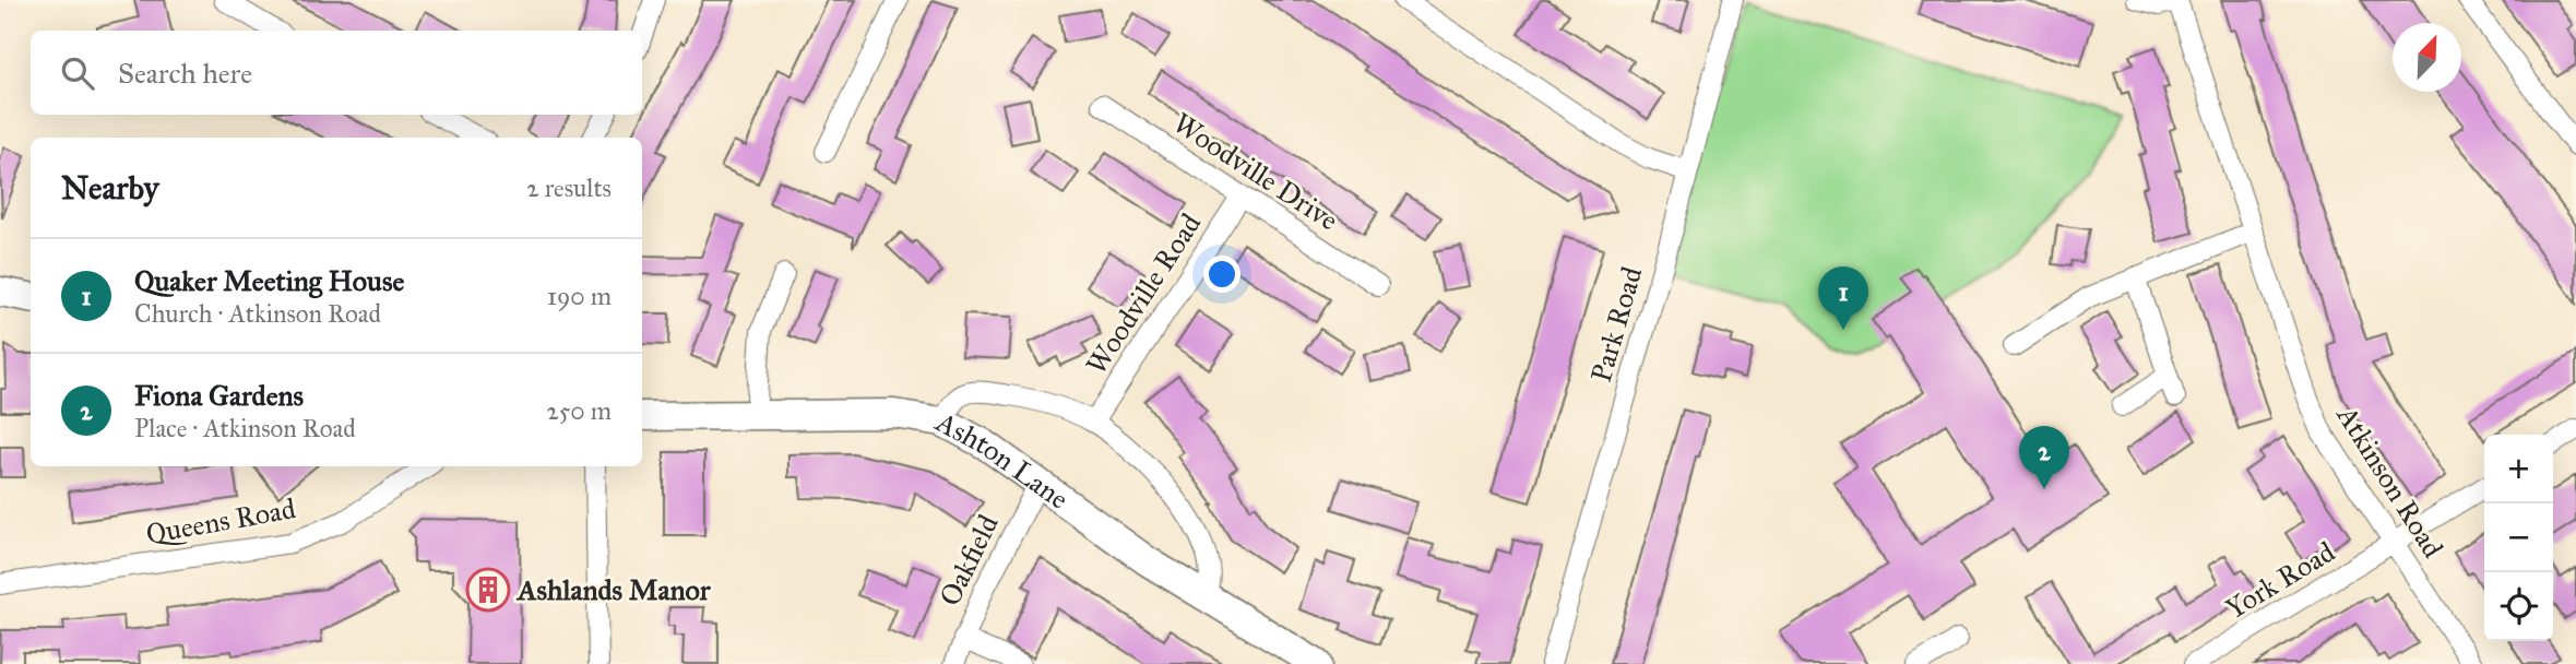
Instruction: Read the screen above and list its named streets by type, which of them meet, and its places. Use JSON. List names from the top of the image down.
{
  "streets": {
    "main road": ["Ashton Lane"],
    "street": [
      "Woodville Drive",
      "Woodville Road",
      "Park Road",
      "Atkinson Road",
      "Queens Road",
      "Oakfield",
      "York Road"
    ]
  },
  "crossings": [
    ["Woodville Drive", "Woodville Road"],
    ["Ashton Lane", "Oakfield"],
    ["Atkinson Road", "York Road"]
  ],
  "places": {
    "building": ["Ashlands Manor"]
  },
  "north": "top right",
  "page": {
    "search": "Search here",
    "heading": ["Nearby", "2 results"],
    "list": [
      {
        "mark": "1",
        "name": "Quaker Meeting House",
        "note": "Church · Atkinson Road",
        "value": "190 m"
      },
      {
        "mark": "2",
        "name": "Fiona Gardens",
        "note": "Place · Atkinson Road",
        "value": "250 m"
      }
    ],
    "pins": ["1", "2"],
    "map_buttons": ["+", "−"]
  }
}
